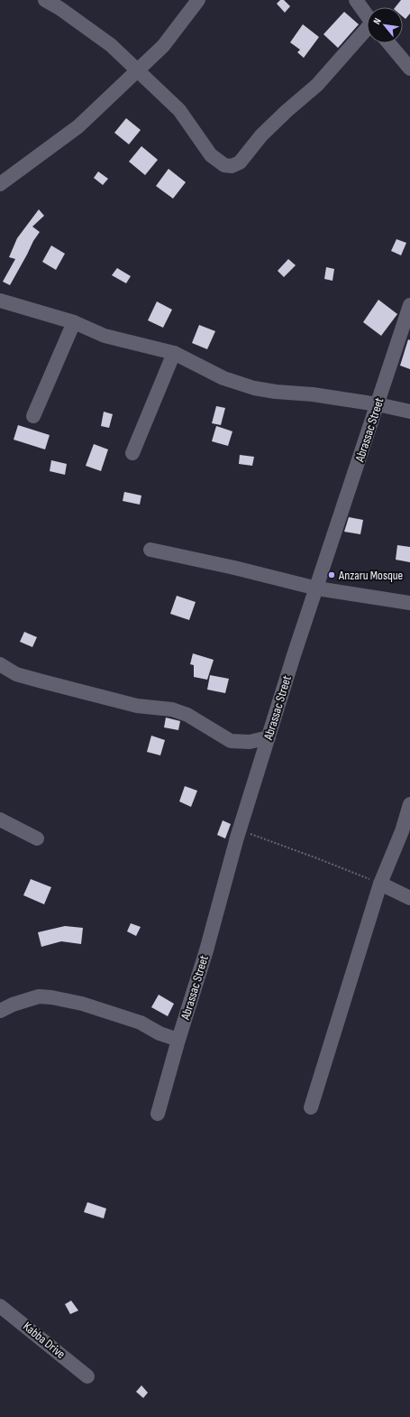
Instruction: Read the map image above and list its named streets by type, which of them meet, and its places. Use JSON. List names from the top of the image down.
{
  "streets": {
    "street": ["Abrassac Street", "Kabba Drive"]
  },
  "places": ["Anzaru Mosque"],
  "north": "top left"
}
